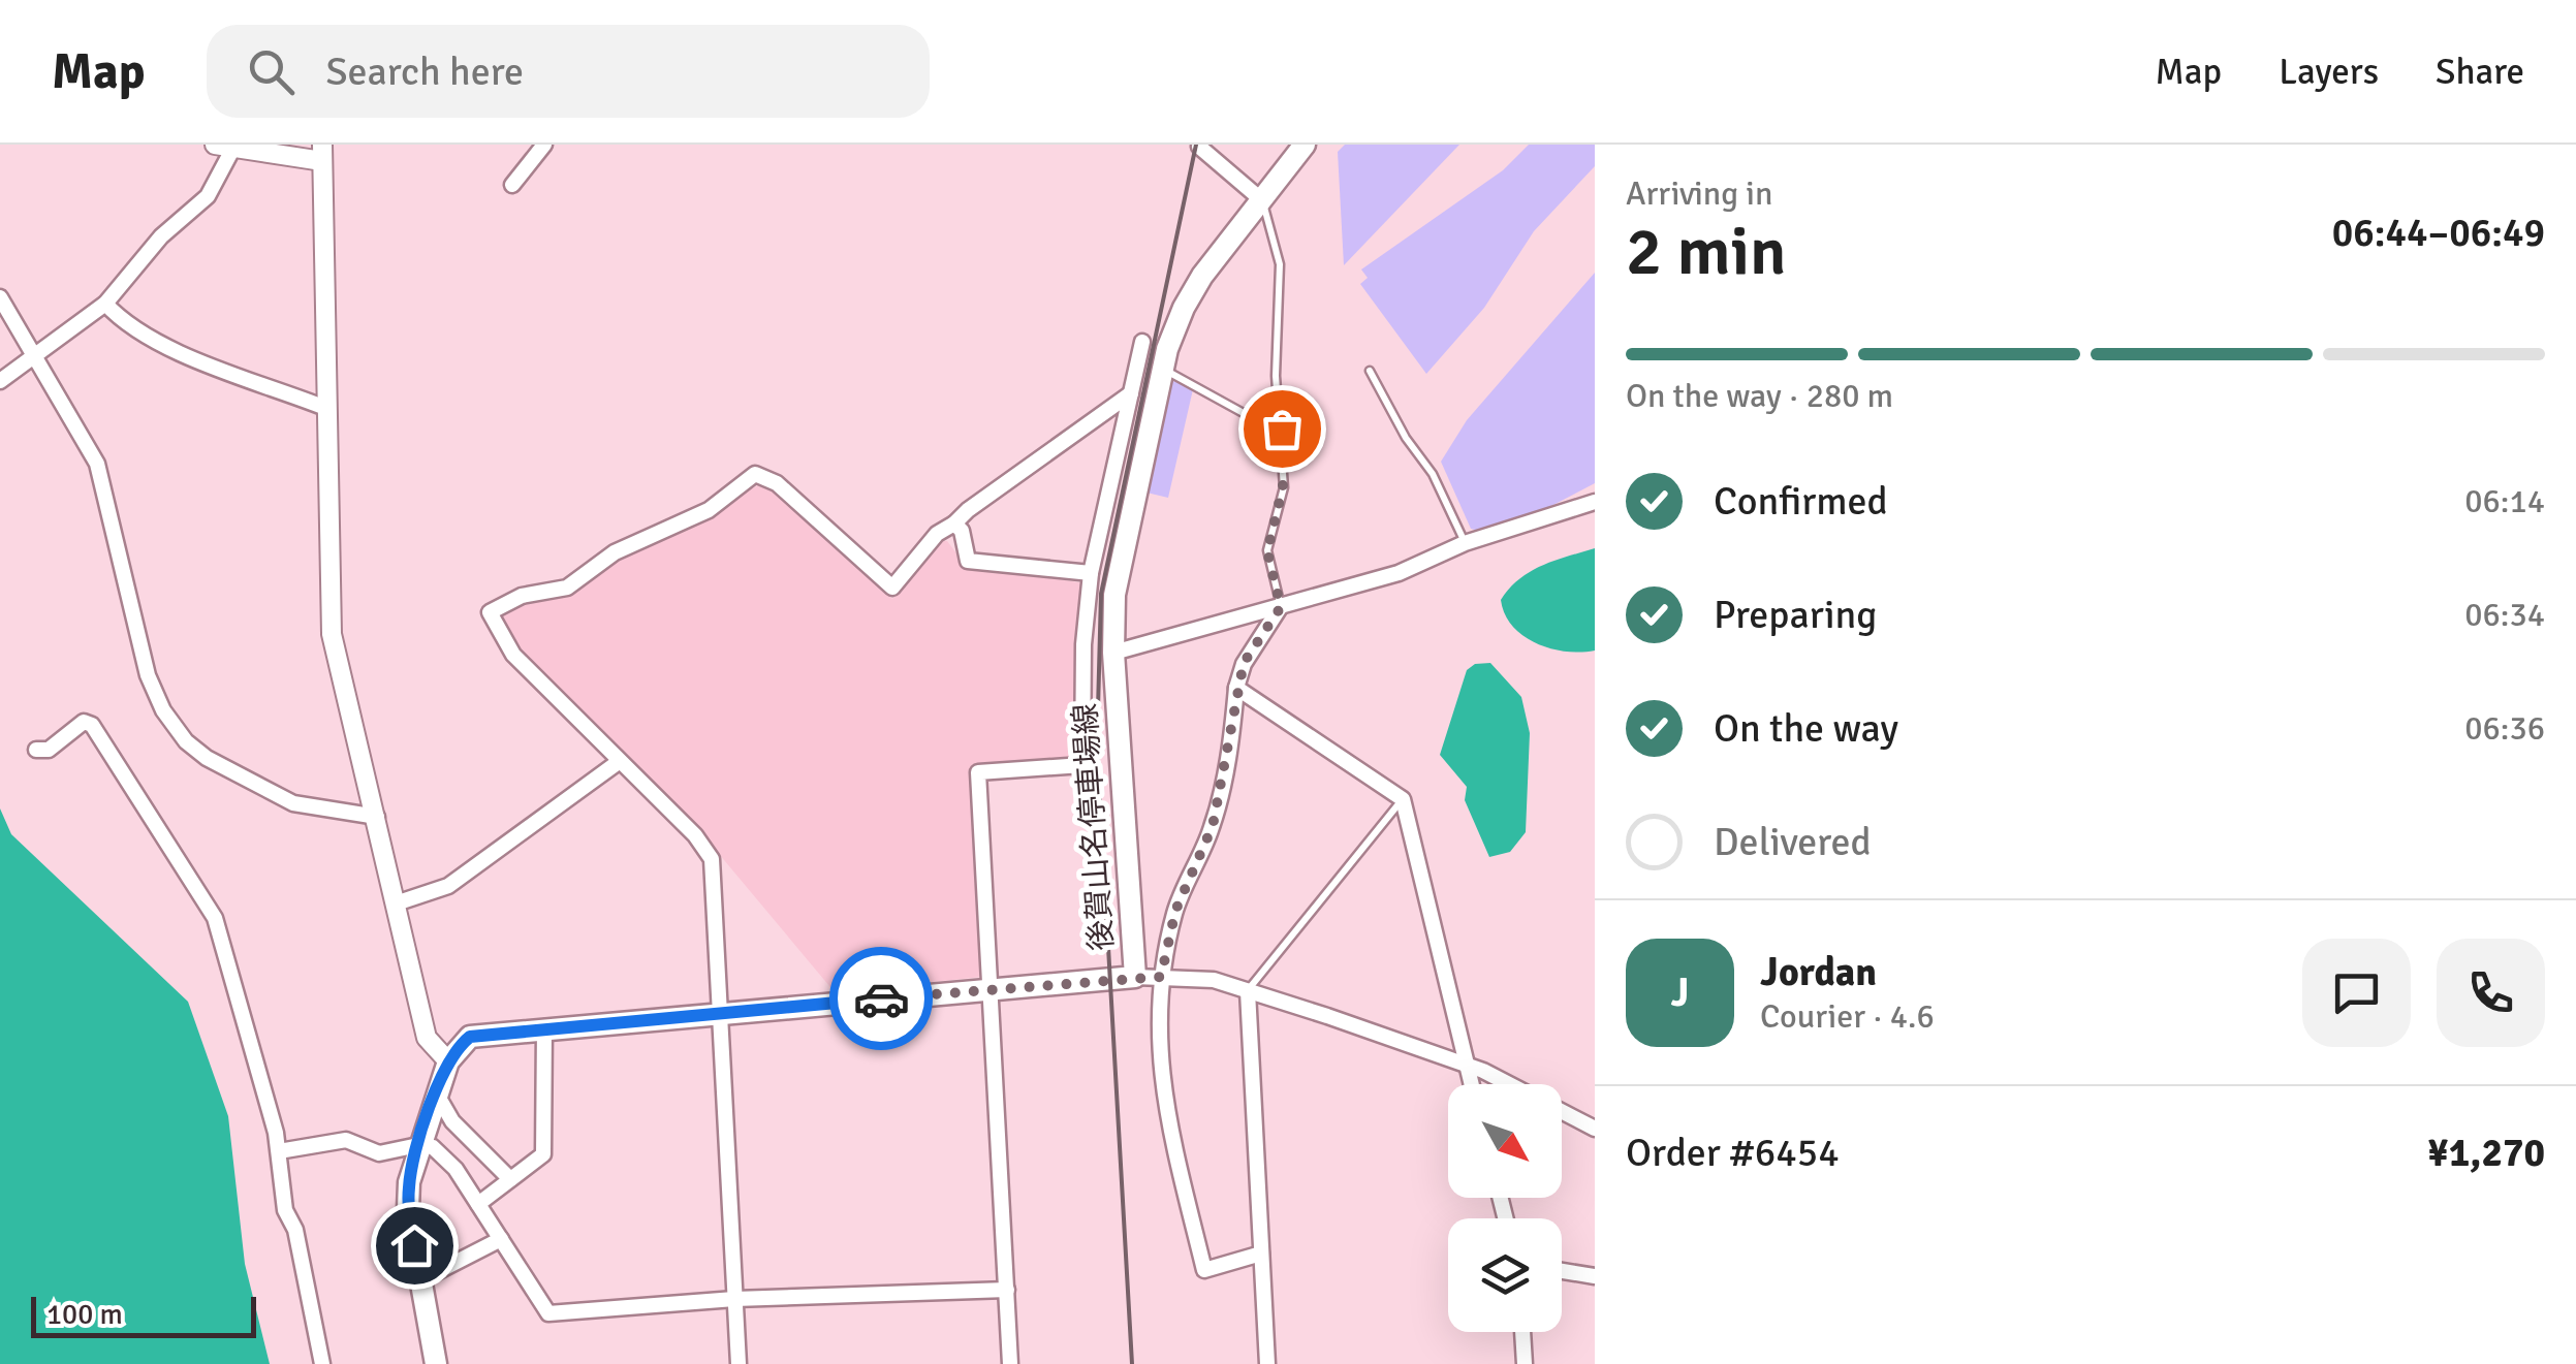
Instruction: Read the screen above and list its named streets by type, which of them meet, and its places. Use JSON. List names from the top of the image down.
{
  "streets": {
    "main road": ["後賀山名停車場線"]
  },
  "scale_bar": "100 m",
  "north": "bottom right",
  "page": {
    "header": "Map",
    "search": "Search here",
    "nav": ["Map", "Layers", "Share"],
    "heading": ["2 min", "Arriving in", "06:44–06:49"],
    "panel": [
      "Jordan",
      "Courier · 4.6",
      "Order #6454",
      "¥1,270"
    ],
    "bar": "On the way · 280 m",
    "list": [
      ["Confirmed", "06:14"],
      ["Preparing", "06:34"],
      ["On the way", "06:36"],
      "Delivered"
    ],
    "round": "J",
    "scale": "100 m"
  }
}
